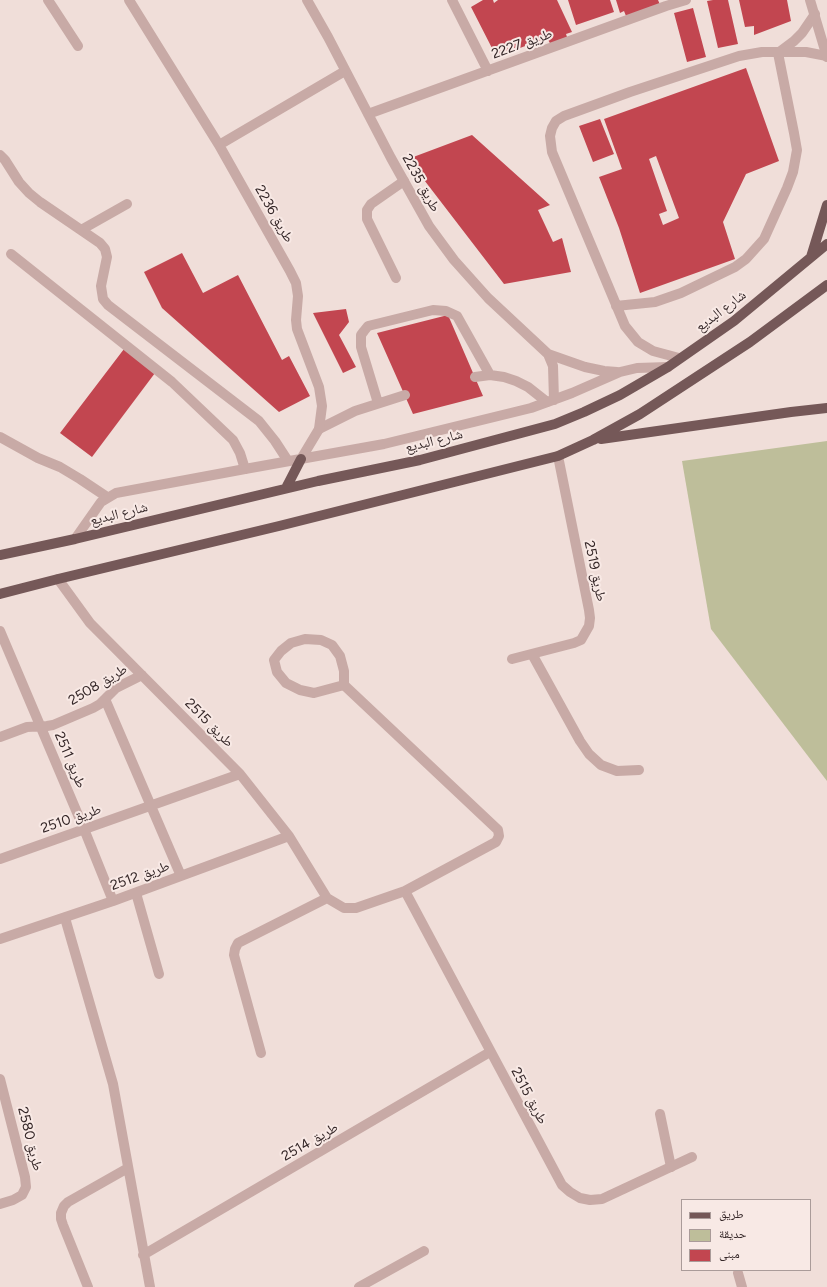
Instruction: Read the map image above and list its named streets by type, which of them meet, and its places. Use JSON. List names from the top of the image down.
{
  "streets": {
    "main road": ["شارع البديع"],
    "street": [
      "طريق 2227",
      "طريق 2235",
      "طريق 2236",
      "طريق 2519",
      "طريق 2508",
      "طريق 2515",
      "طريق 2511",
      "طريق 2510",
      "طريق 2512",
      "طريق 2580",
      "طريق 2514"
    ]
  },
  "crossings": [
    ["طريق 2227", "طريق 2235"],
    ["طريق 2508", "طريق 2515"],
    ["طريق 2508", "طريق 2511"],
    ["طريق 2515", "طريق 2510"],
    ["طريق 2515", "طريق 2512"],
    ["طريق 2515", "طريق 2514"],
    ["طريق 2511", "طريق 2510"],
    ["طريق 2511", "طريق 2512"]
  ],
  "legend": ["طريق", "حديقة", "مبنى"]
}
